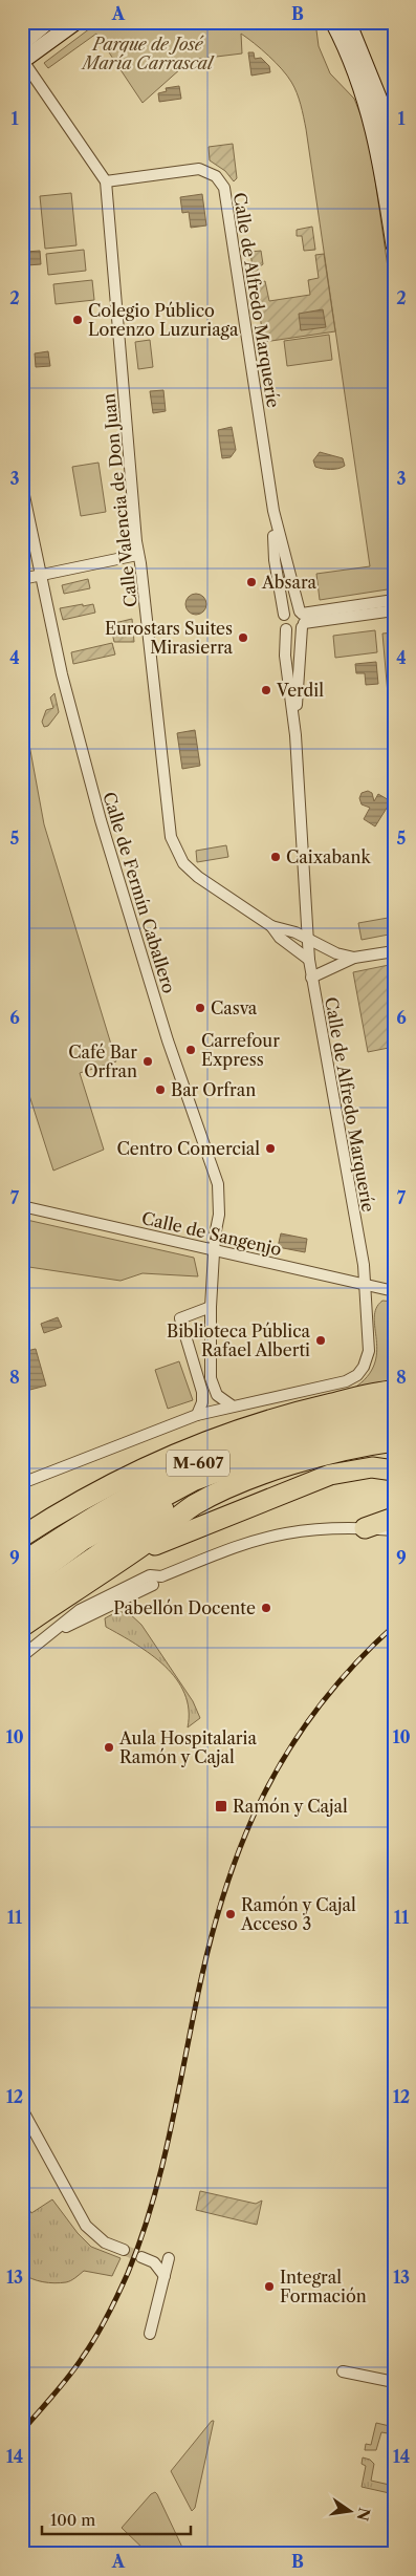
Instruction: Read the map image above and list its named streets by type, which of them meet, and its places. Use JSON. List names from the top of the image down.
{
  "streets": {
    "highway": ["M-607"],
    "street": [
      "Calle de Alfredo Marqueríe",
      "Calle Valencia de Don Juan",
      "Calle de Fermín Caballero",
      "Calle de Sangenjo"
    ]
  },
  "crossings": [
    ["Calle de Alfredo Marqueríe", "Calle Valencia de Don Juan"],
    ["Calle de Alfredo Marqueríe", "Calle de Sangenjo"],
    ["Calle de Fermín Caballero", "Calle de Sangenjo"]
  ],
  "parks": ["Parque de José María Carrascal"],
  "places": {
    "other": [
      "Colegio Público Lorenzo Luzuriaga",
      "Absara",
      "Eurostars Suites Mirasierra",
      "Verdil",
      "Caixabank",
      "Casva",
      "Carrefour Express",
      "Café Bar Orfran",
      "Bar Orfran",
      "Centro Comercial",
      "Biblioteca Pública Rafael Alberti",
      "Pabellón Docente",
      "Aula Hospitalaria Ramón y Cajal",
      "Ramón y Cajal Acceso 3",
      "Integral Formación"
    ],
    "transit": ["Ramón y Cajal"]
  },
  "scale_bar": "100 m",
  "north": "right",
  "grid": {
    "columns": ["A", "B"],
    "rows": [
      "1",
      "2",
      "3",
      "4",
      "5",
      "6",
      "7",
      "8",
      "9",
      "10",
      "11",
      "12",
      "13",
      "14"
    ]
  }
}
